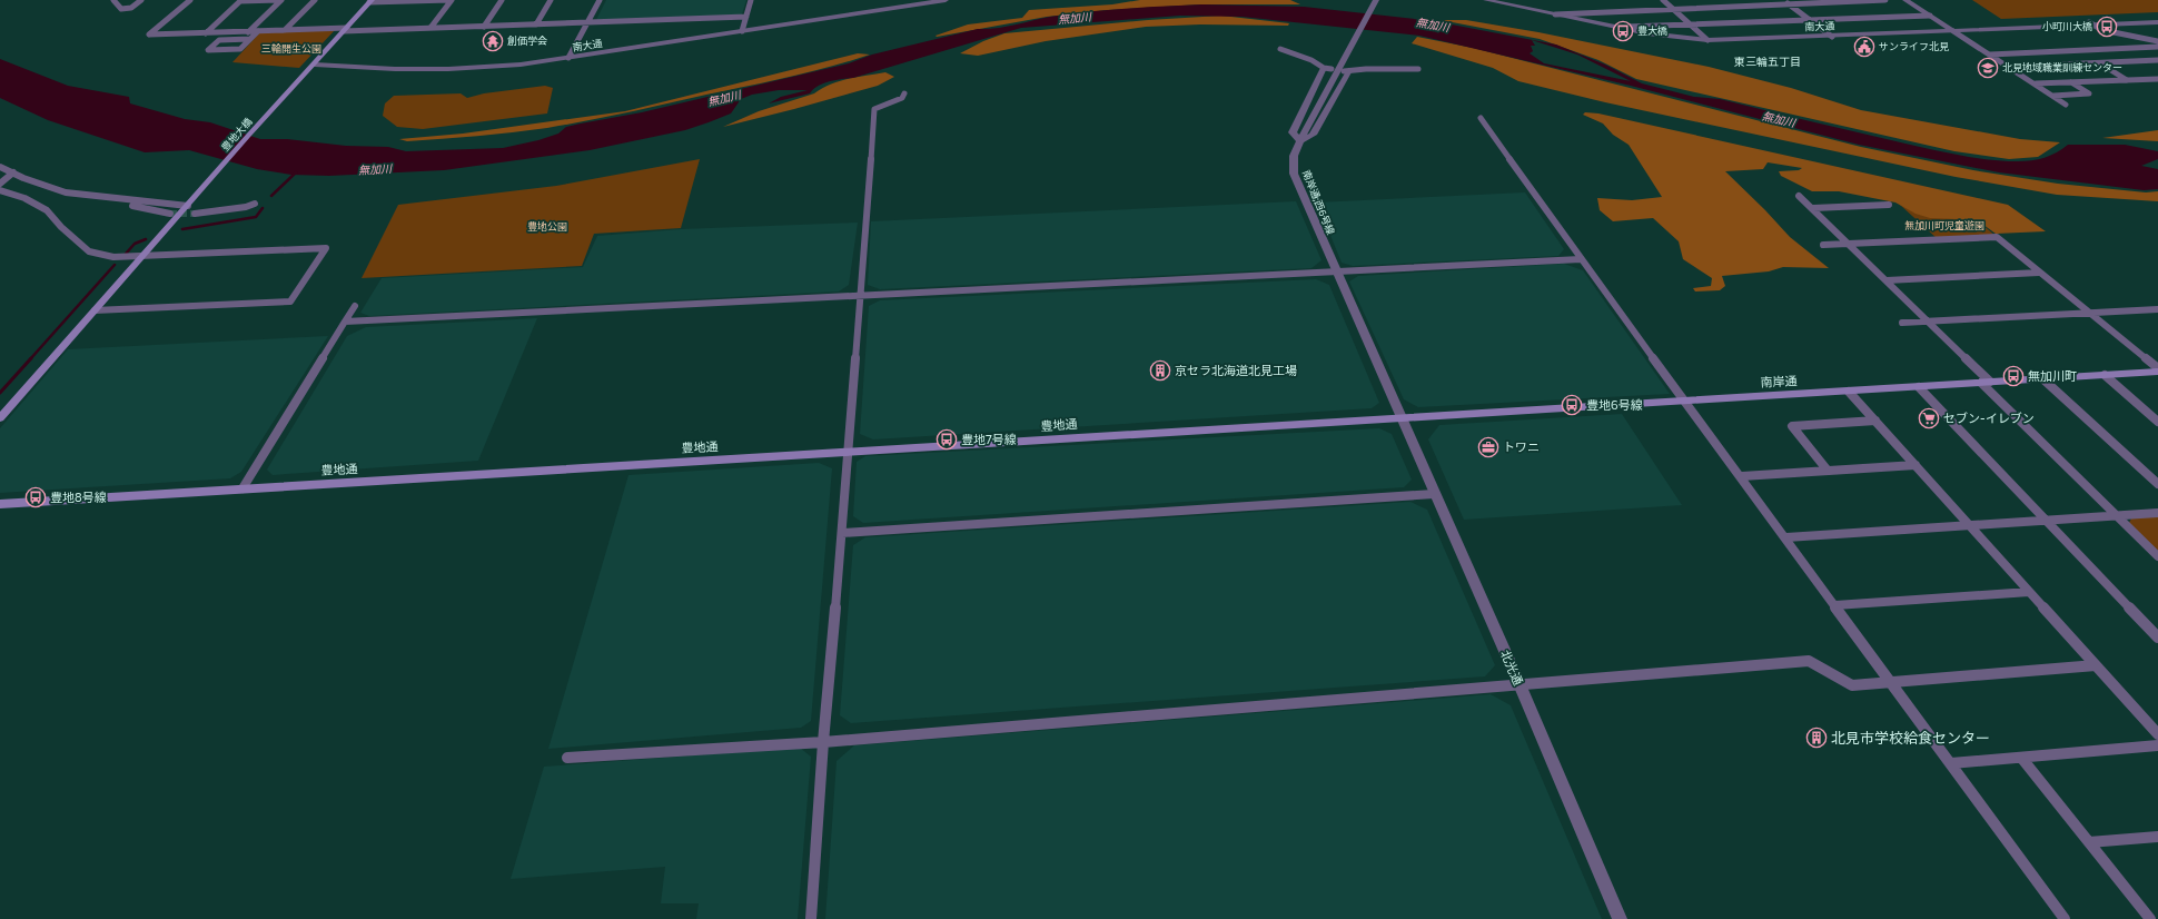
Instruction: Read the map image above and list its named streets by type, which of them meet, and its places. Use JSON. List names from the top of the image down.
{
  "streets": {
    "main road": ["豊地大橋", "南岸通", "豊地通"],
    "street": ["南大通", "南岸通;西6号線", "北光通"]
  },
  "crossings": [
    ["南大通", "豊地大橋"],
    ["南岸通;西6号線", "南岸通"],
    ["南岸通;西6号線", "豊地通"],
    ["南岸通;西6号線", "北光通"],
    ["南岸通", "豊地通"],
    ["南岸通", "北光通"],
    ["豊地通", "北光通"]
  ],
  "districts": ["東三輪五丁目"],
  "water": ["無加川"],
  "parks": ["三輪開生公園", "無加川町児童遊園", "豊地公園"],
  "places": {
    "bus stop": [
      "小町川大橋",
      "豊大橋",
      "無加川町",
      "豊地6号線",
      "豊地7号線",
      "豊地8号線"
    ],
    "temple": ["創価学会"],
    "public building": ["サンライフ北見"],
    "school or university": ["北見地域職業訓練センター"],
    "building": ["京セラ北海道北見工場", "北見市学校給食センター"],
    "supermarket": ["セブン-イレブン"],
    "office": ["トワニ"]
  }
}
